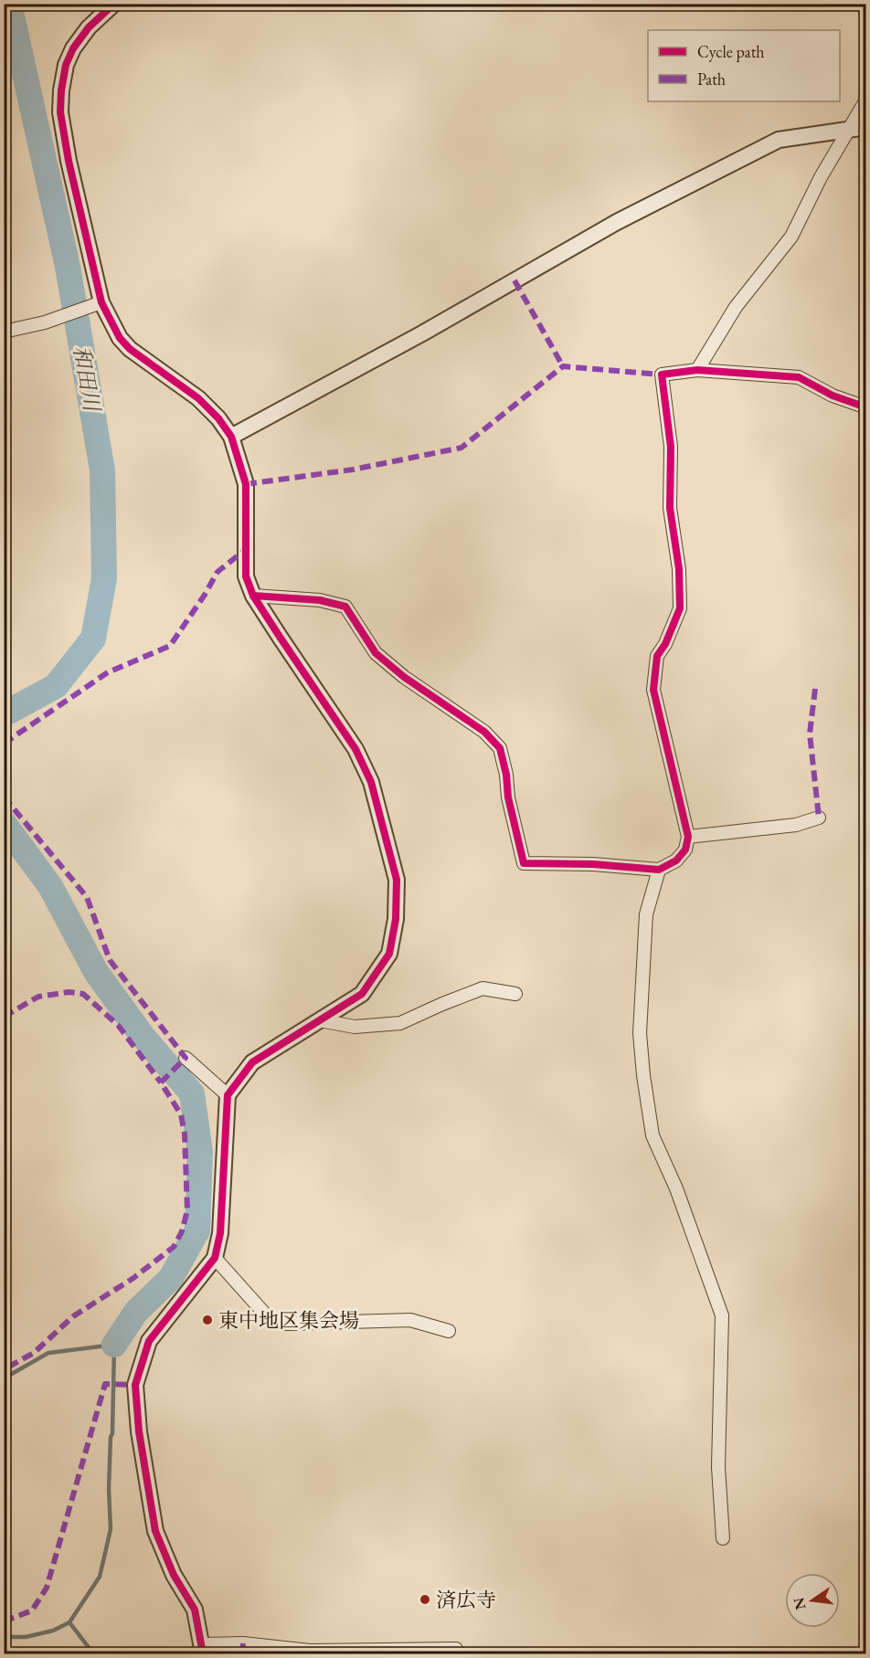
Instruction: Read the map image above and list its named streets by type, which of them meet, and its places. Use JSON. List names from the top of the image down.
{
  "water": ["和田川"],
  "places": ["東中地区集会場", "済広寺"],
  "legend": ["Cycle path", "Path"],
  "north": "left"
}
